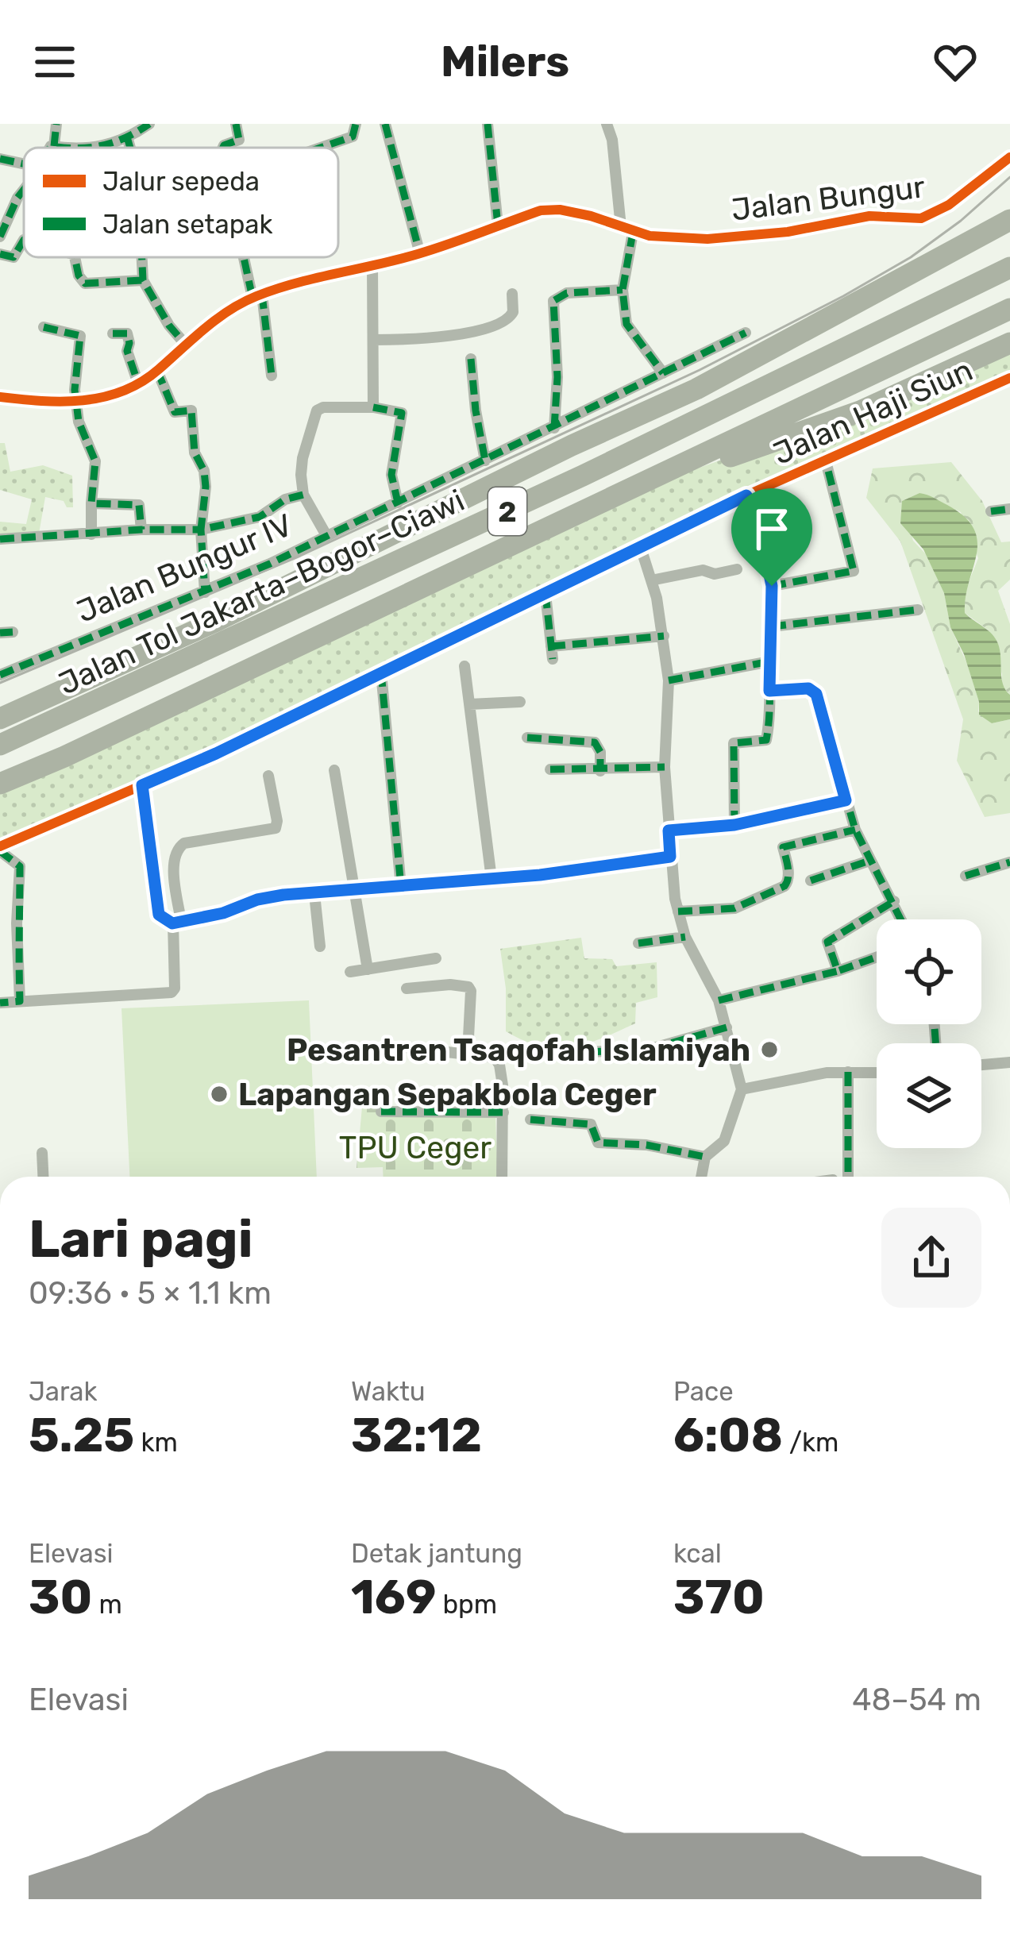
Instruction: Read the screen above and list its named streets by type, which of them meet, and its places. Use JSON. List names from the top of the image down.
{
  "streets": {
    "highway": ["2", "Jalan Tol Jakarta–Bogor–Ciawi"],
    "street": ["Jalan Bungur", "Jalan Haji Siun", "Jalan Bungur IV"]
  },
  "parks": ["TPU Ceger"],
  "places": ["Pesantren Tsaqofah Islamiyah", "Lapangan Sepakbola Ceger"],
  "legend": ["Jalur sepeda", "Jalan setapak"],
  "page": {
    "header": "Milers",
    "heading": ["Lari pagi", "09:36 · 5 × 1.1 km"],
    "stats": [
      ["Jarak", "5.25 km"],
      ["Waktu", "32:12"],
      ["Pace", "6:08 /km"],
      ["Elevasi", "30 m"],
      ["Detak jantung", "169 bpm"],
      ["kcal", "370"]
    ],
    "chart": ["Elevasi", "48–54 m"]
  }
}
